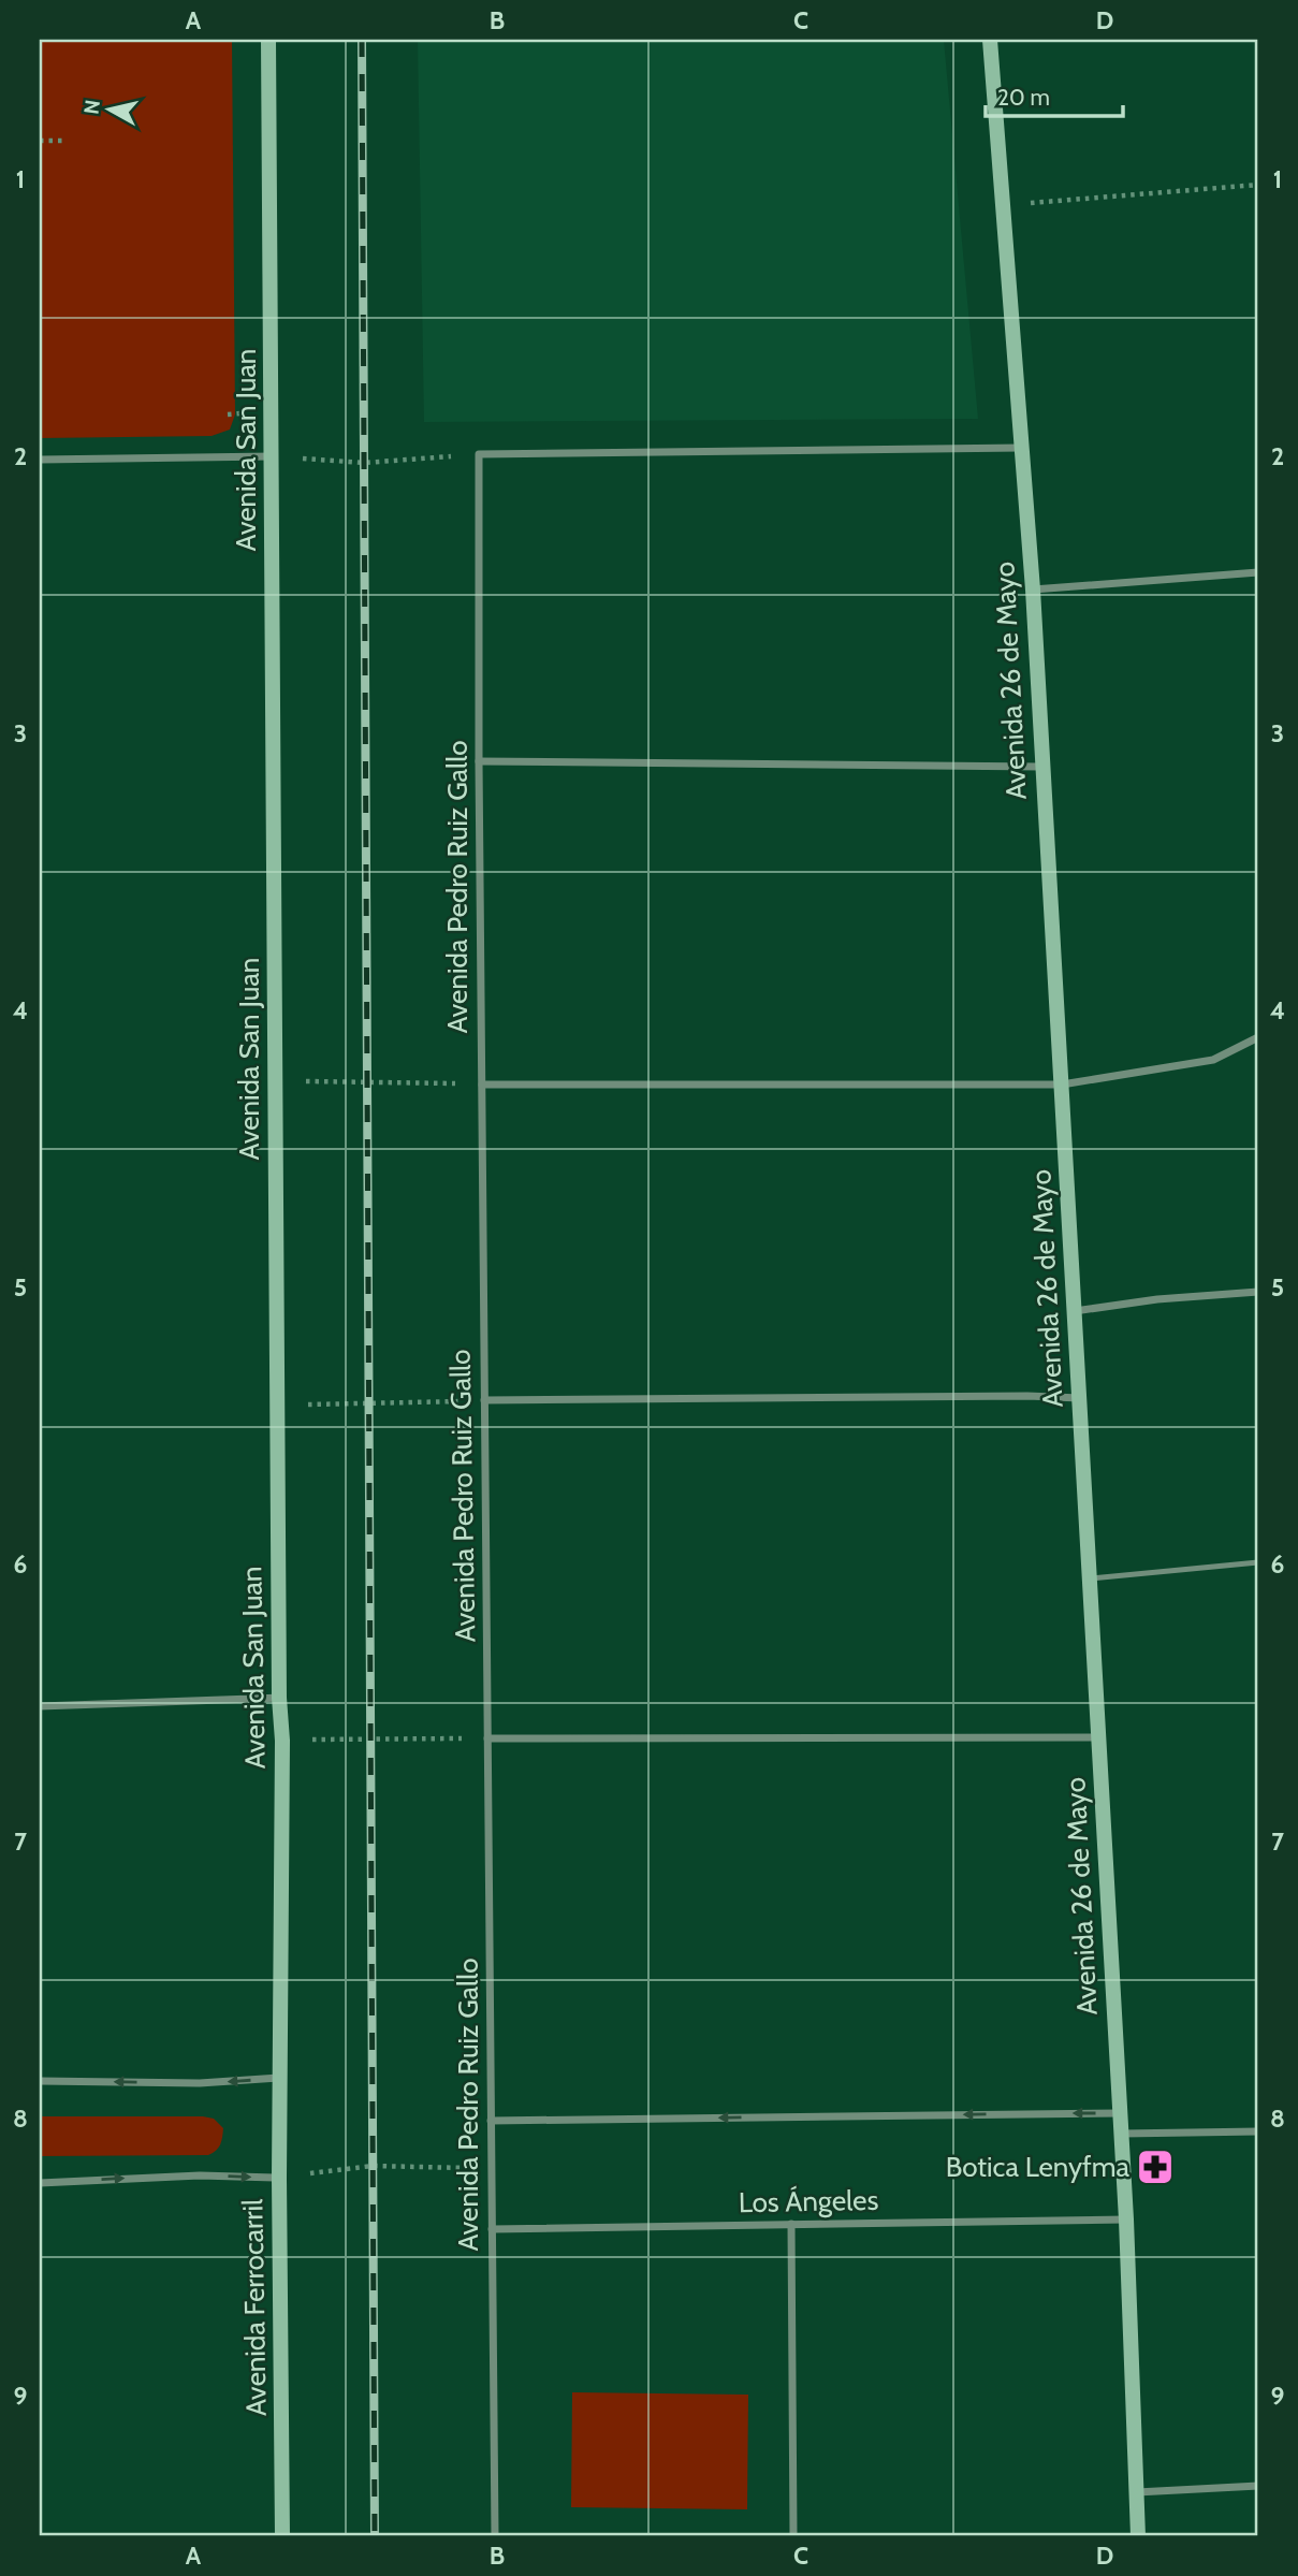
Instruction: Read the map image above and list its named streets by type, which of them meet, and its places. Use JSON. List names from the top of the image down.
{
  "streets": {
    "street": [
      "Avenida San Juan",
      "Avenida 26 de Mayo",
      "Avenida Pedro Ruiz Gallo",
      "Los Ángeles",
      "Avenida Ferrocarril"
    ]
  },
  "crossings": [
    ["Avenida San Juan", "Avenida Ferrocarril"],
    ["Avenida 26 de Mayo", "Los Ángeles"],
    ["Avenida Pedro Ruiz Gallo", "Los Ángeles"]
  ],
  "places": {
    "pharmacy": ["Botica Lenyfma"]
  },
  "scale_bar": "20 m",
  "north": "left",
  "grid": {
    "columns": [
      "A",
      "B",
      "C",
      "D"
    ],
    "rows": [
      "1",
      "2",
      "3",
      "4",
      "5",
      "6",
      "7",
      "8",
      "9"
    ]
  }
}
